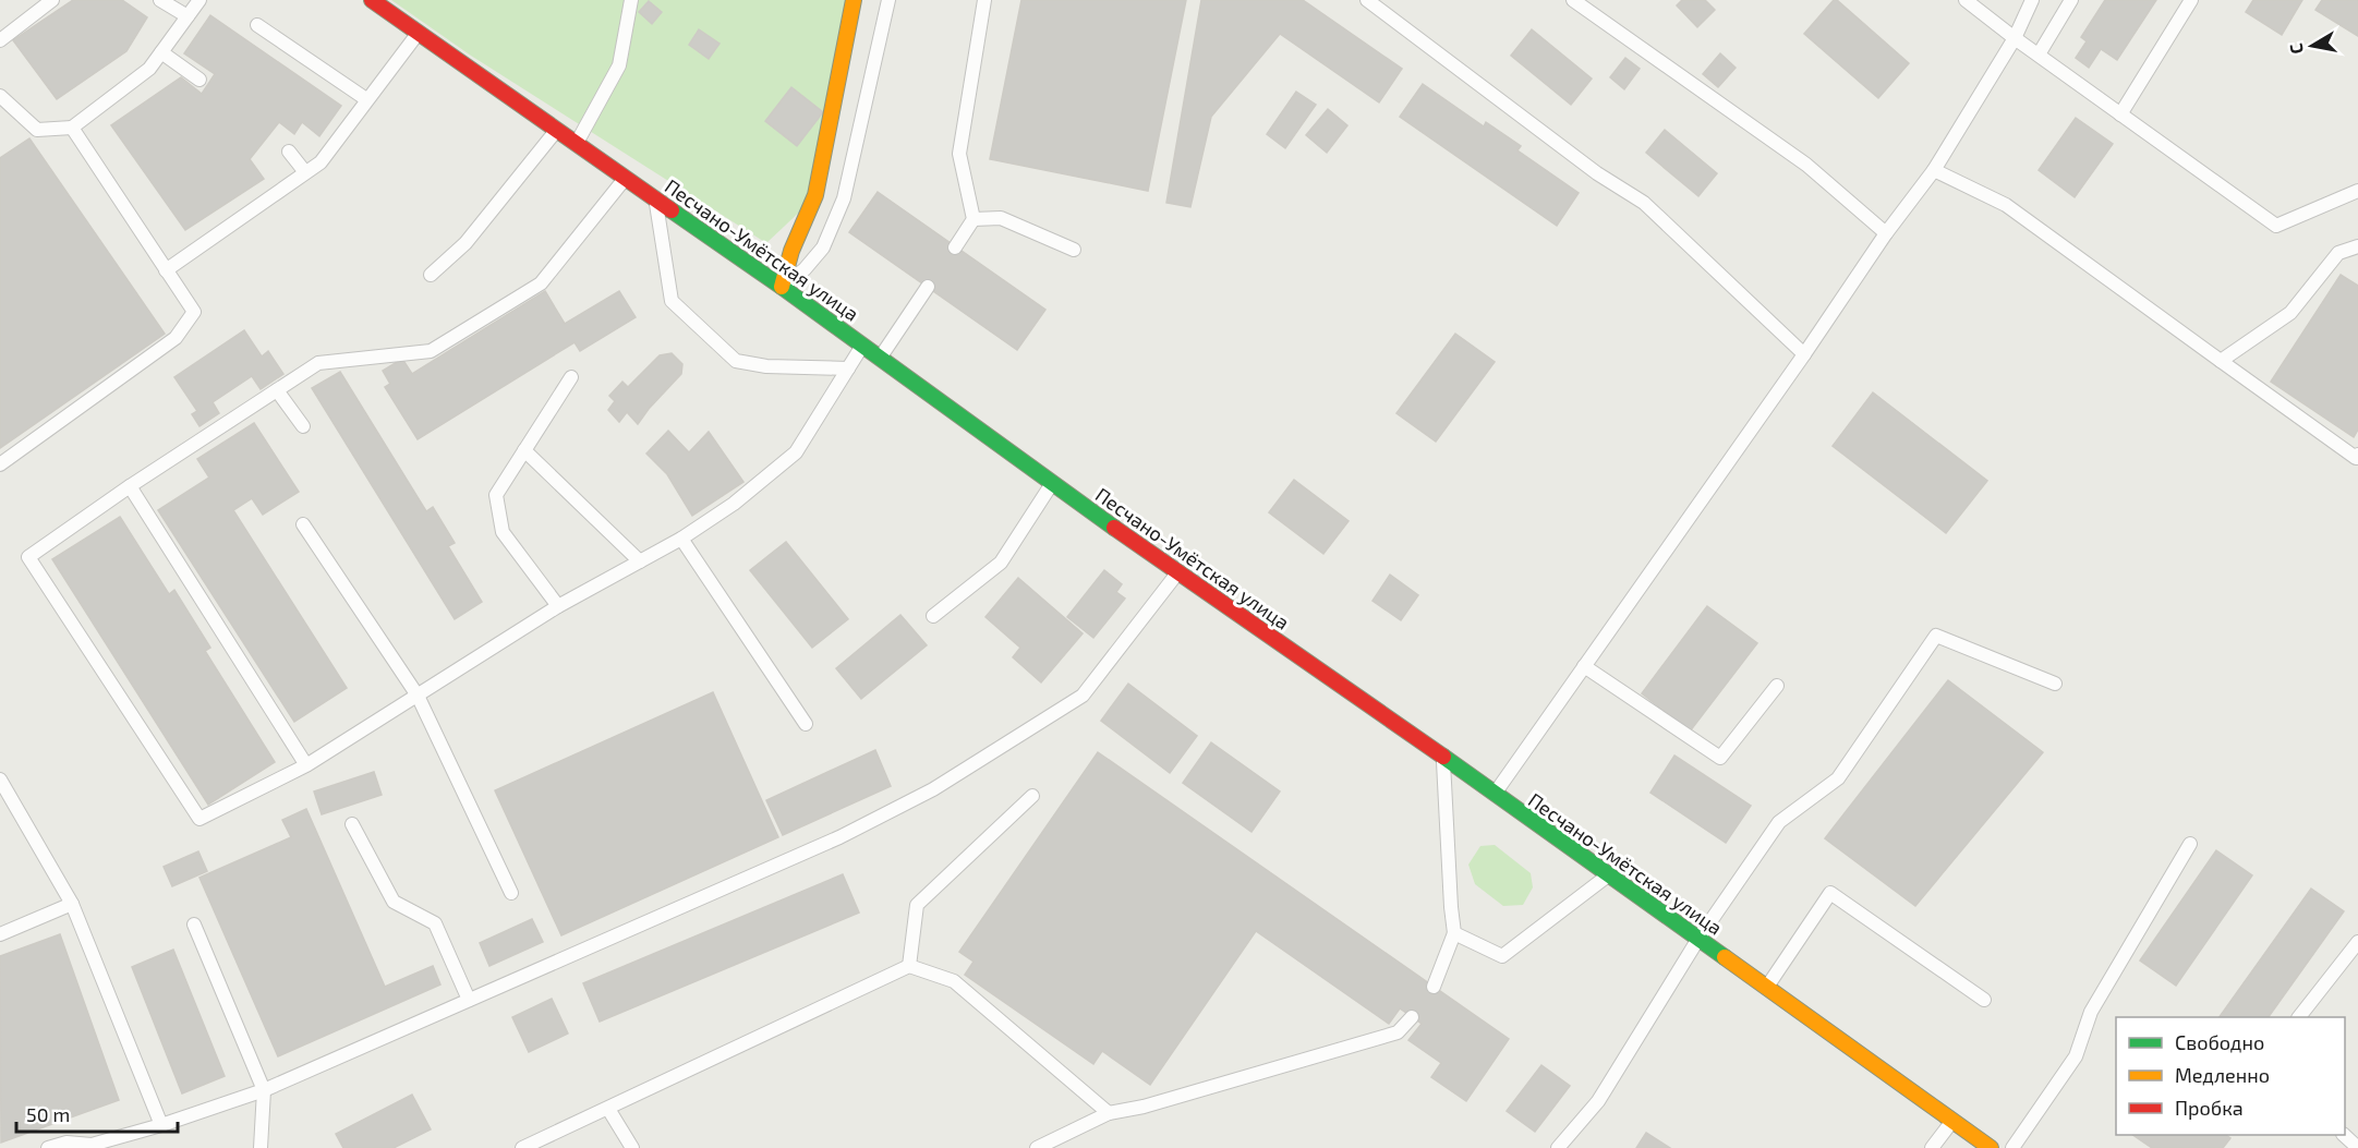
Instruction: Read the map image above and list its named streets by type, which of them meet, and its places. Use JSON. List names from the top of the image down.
{
  "streets": {
    "main road": ["Песчано-Умётская улица"]
  },
  "legend": ["Свободно", "Медленно", "Пробка"],
  "scale_bar": "50 m",
  "north": "left"
}
